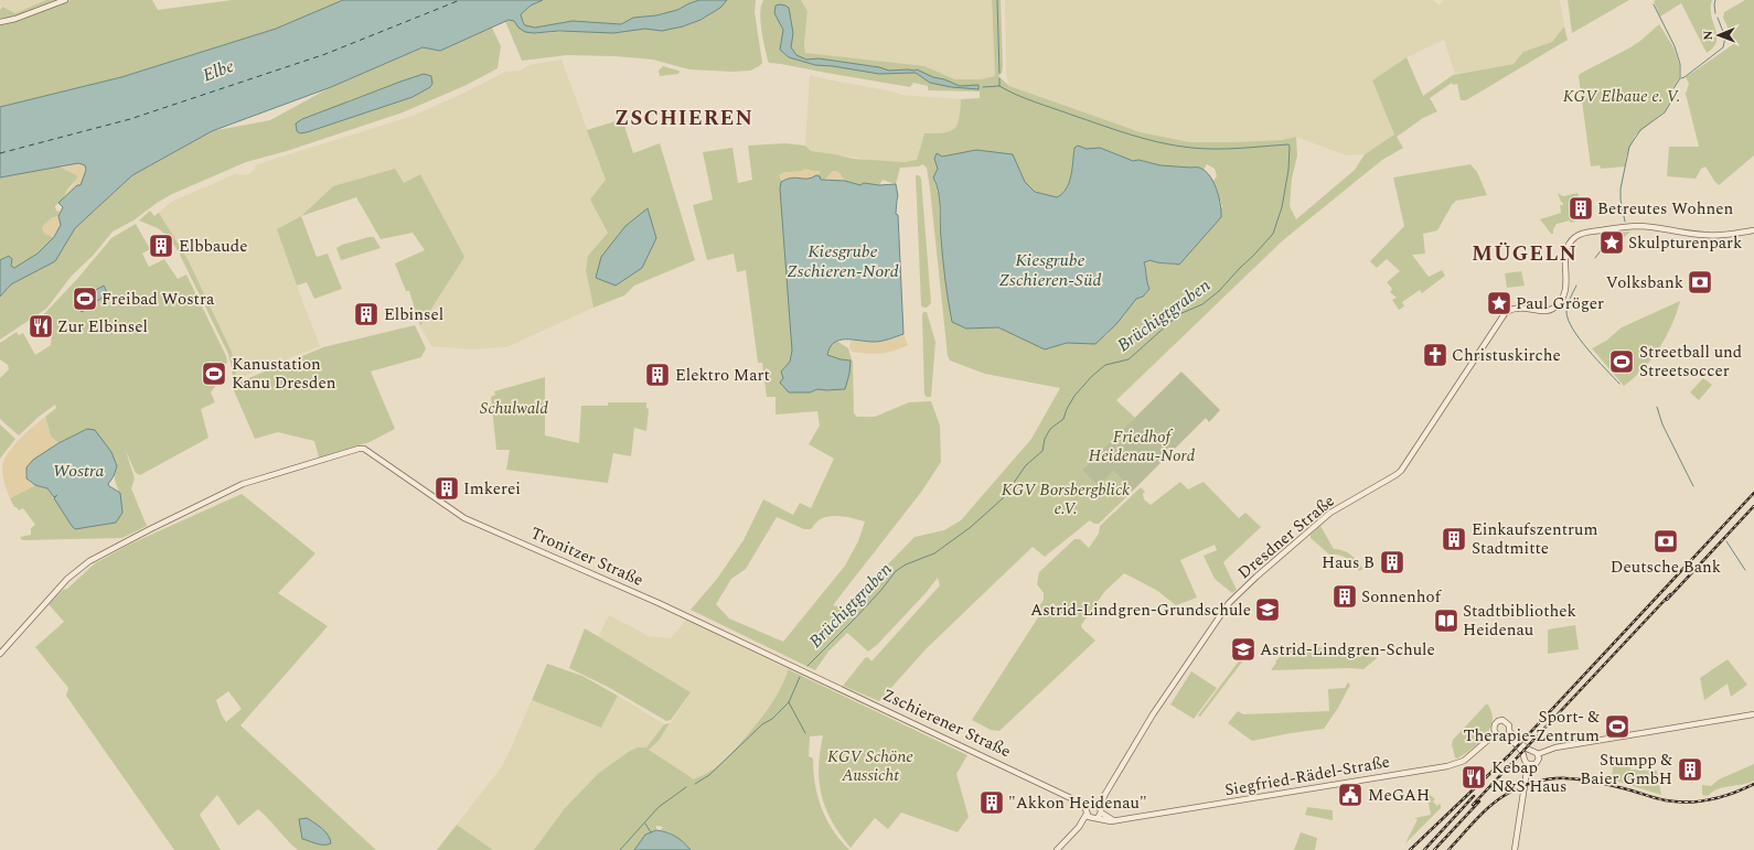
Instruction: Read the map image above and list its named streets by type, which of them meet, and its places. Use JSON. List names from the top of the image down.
{
  "streets": {
    "street": [
      "Dresdner Straße",
      "Tronitzer Straße",
      "Zschierener Straße",
      "Siegfried-Rädel-Straße"
    ]
  },
  "crossings": [
    ["Tronitzer Straße", "Zschierener Straße"],
    ["Zschierener Straße", "Siegfried-Rädel-Straße"]
  ],
  "districts": ["ZSCHIEREN", "MÜGELN"],
  "water": [
    "Elbe",
    "Kiesgrube Zschieren-Nord",
    "Kiesgrube Zschieren-Süd",
    "Brüchigtgraben",
    "Wostra"
  ],
  "parks": [
    "KGV Elbaue e. V.",
    "Schulwald",
    "Friedhof Heidenau-Nord",
    "KGV Borsbergblick e.V.",
    "KGV Schöne Aussicht"
  ],
  "places": {
    "building": [
      "Betreutes Wohnen",
      "Elbbaude",
      "Elbinsel",
      "Elektro Mart",
      "Imkerei",
      "Einkaufszentrum Stadtmitte",
      "Haus B",
      "Sonnenhof",
      "Stumpp & Baier GmbH",
      "\"Akkon Heidenau\""
    ],
    "place": ["Skulpturenpark", "Paul Gröger"],
    "bank": ["Volksbank", "Deutsche Bank"],
    "sports": [
      "Freibad Wostra",
      "Streetball und Streetsoccer",
      "Kanustation Kanu Dresden",
      "Sport- & Therapie-Zentrum"
    ],
    "restaurant": ["Zur Elbinsel", "Kebap N&S Haus"],
    "church": ["Christuskirche"],
    "school or university": ["Astrid-Lindgren-Grundschule", "Astrid-Lindgren-Schule"],
    "library": ["Stadtbibliothek Heidenau"],
    "public building": ["MeGAH"]
  },
  "north": "left"
}
